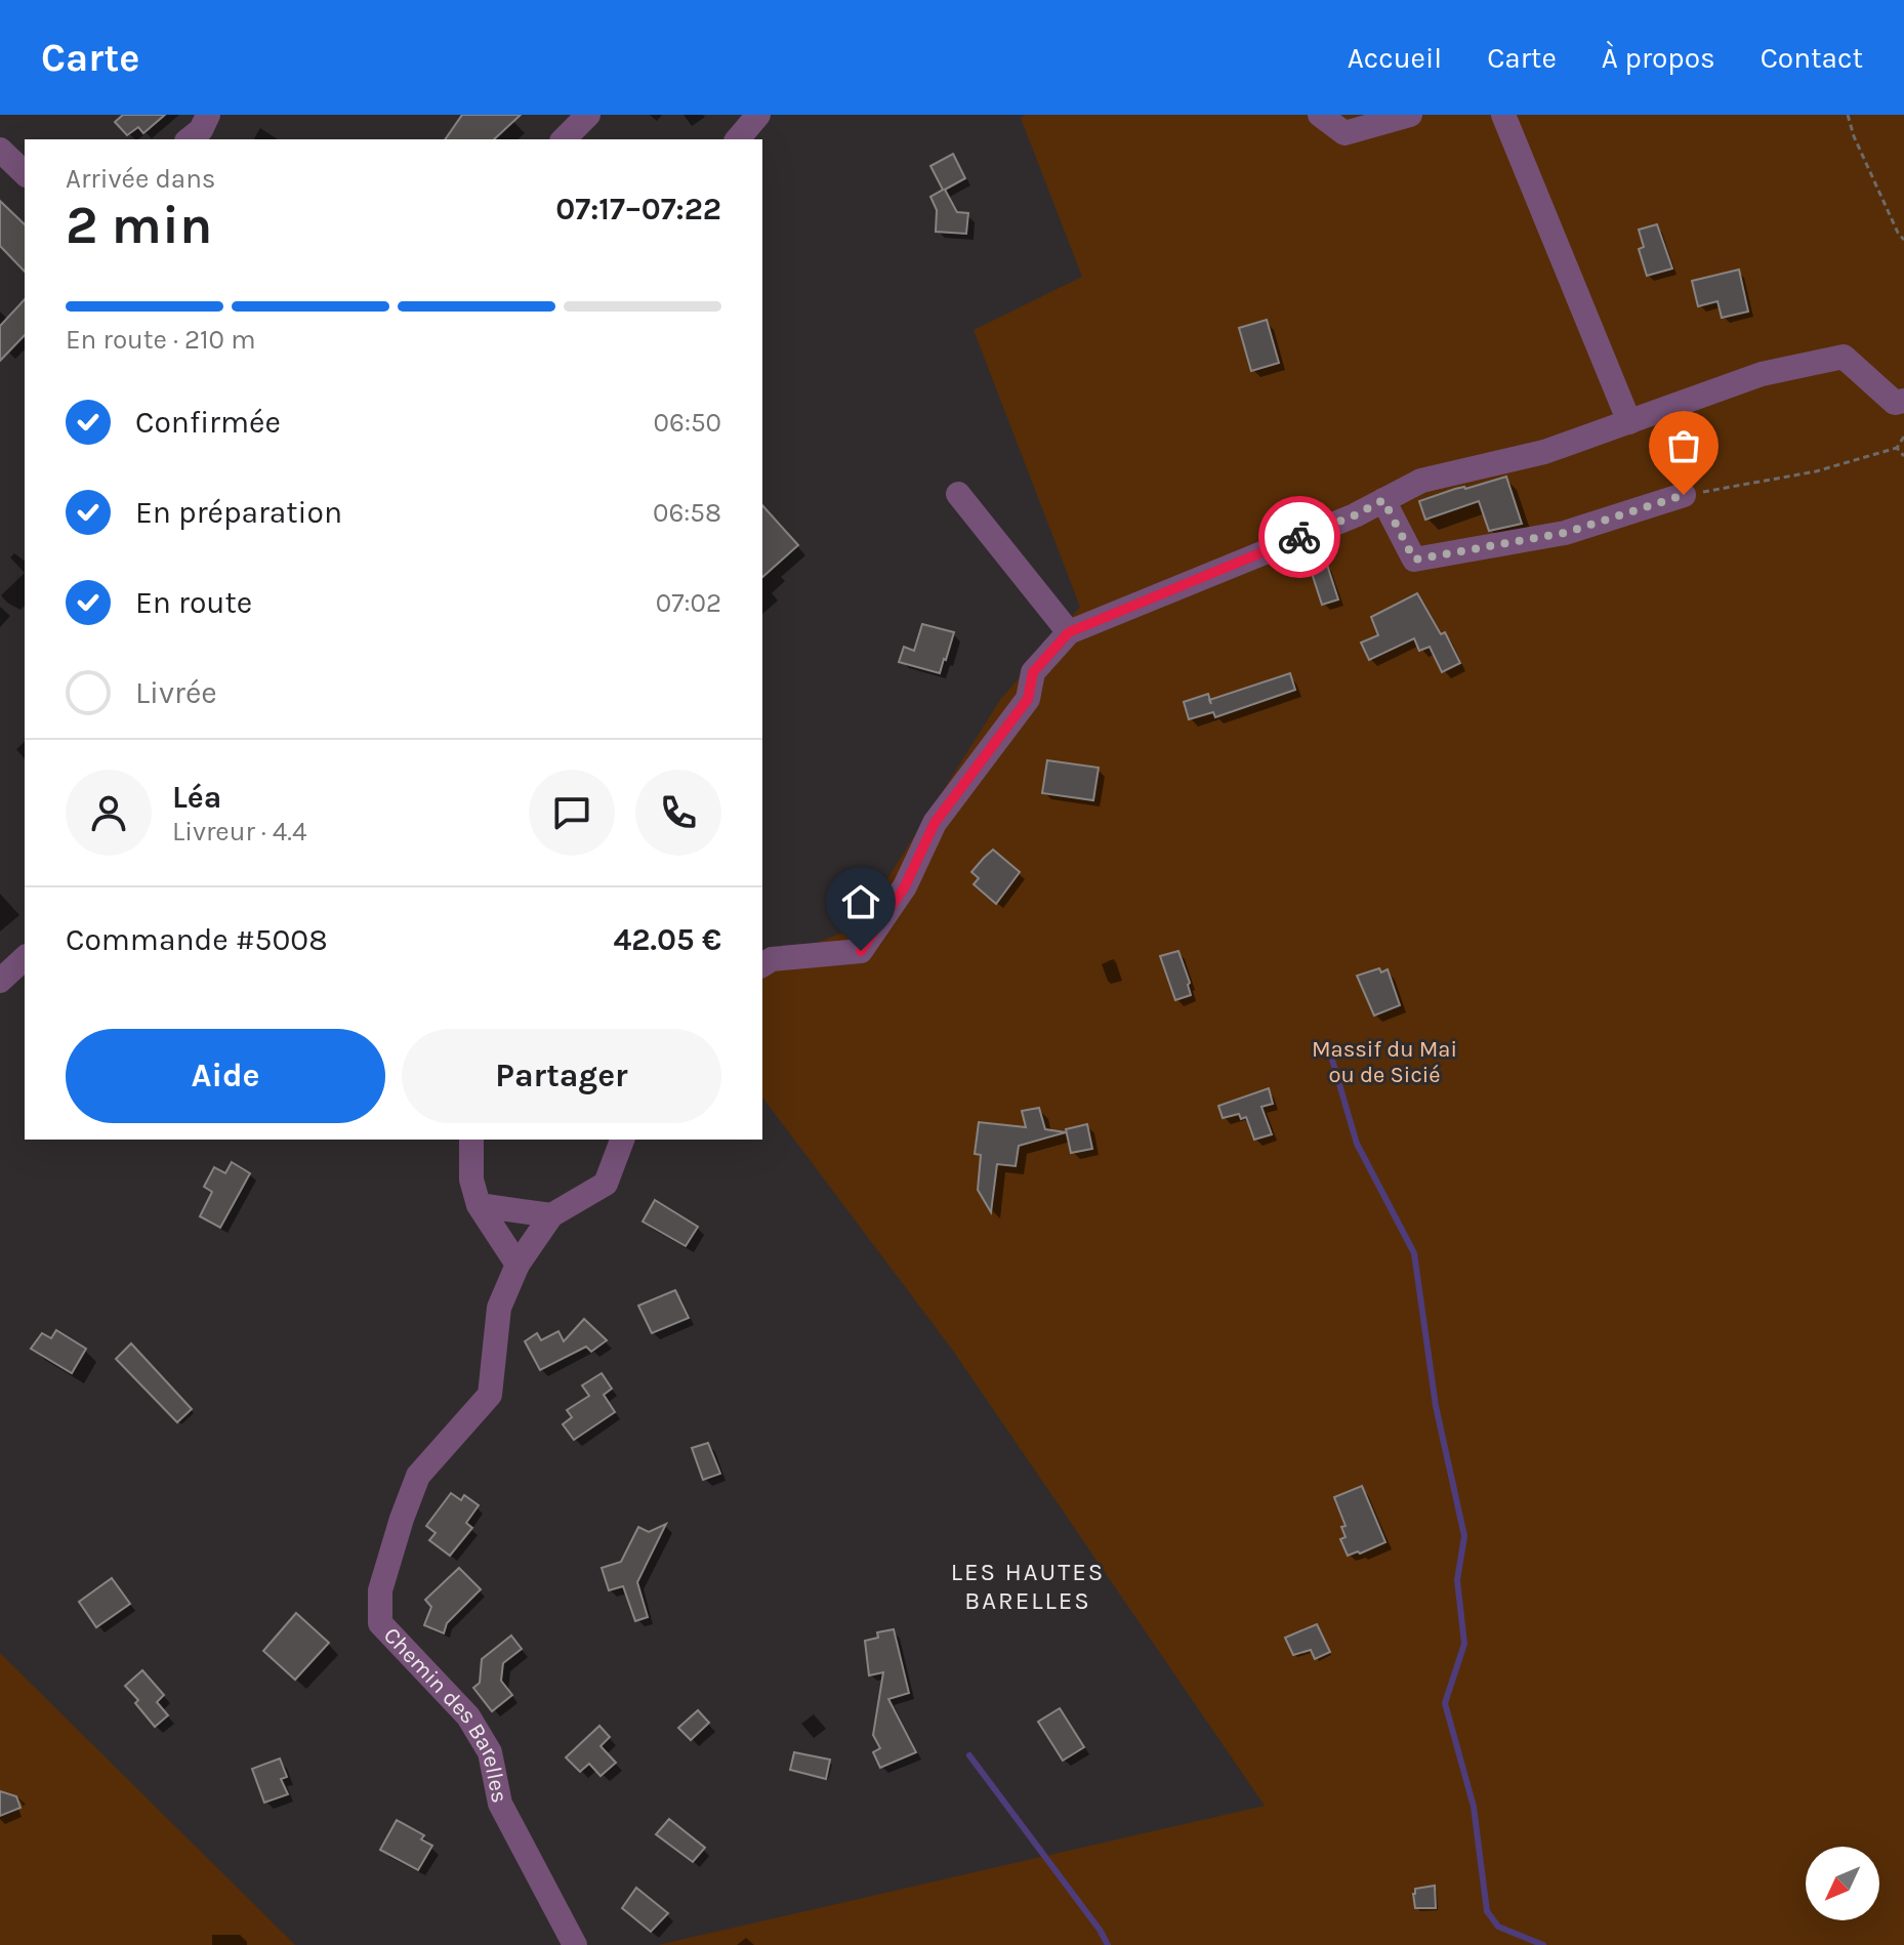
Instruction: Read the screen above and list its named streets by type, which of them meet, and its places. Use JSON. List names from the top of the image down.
{
  "streets": {
    "street": ["Chemin des Barelles"]
  },
  "districts": ["LES HAUTES BARELLES"],
  "parks": ["Massif du Mai ou de Sicié"],
  "north": "bottom left",
  "page": {
    "header": "Carte",
    "nav": [
      "Accueil",
      "Carte",
      "À propos",
      "Contact"
    ],
    "heading": ["2 min", "Arrivée dans", "07:17–07:22"],
    "panel": [
      "Léa",
      "Livreur · 4.4",
      "Commande #5008",
      "42.05 €"
    ],
    "bar": "En route · 210 m",
    "list": [
      ["Confirmée", "06:50"],
      ["En préparation", "06:58"],
      ["En route", "07:02"],
      "Livrée"
    ],
    "buttons": ["Aide", "Partager"]
  }
}
